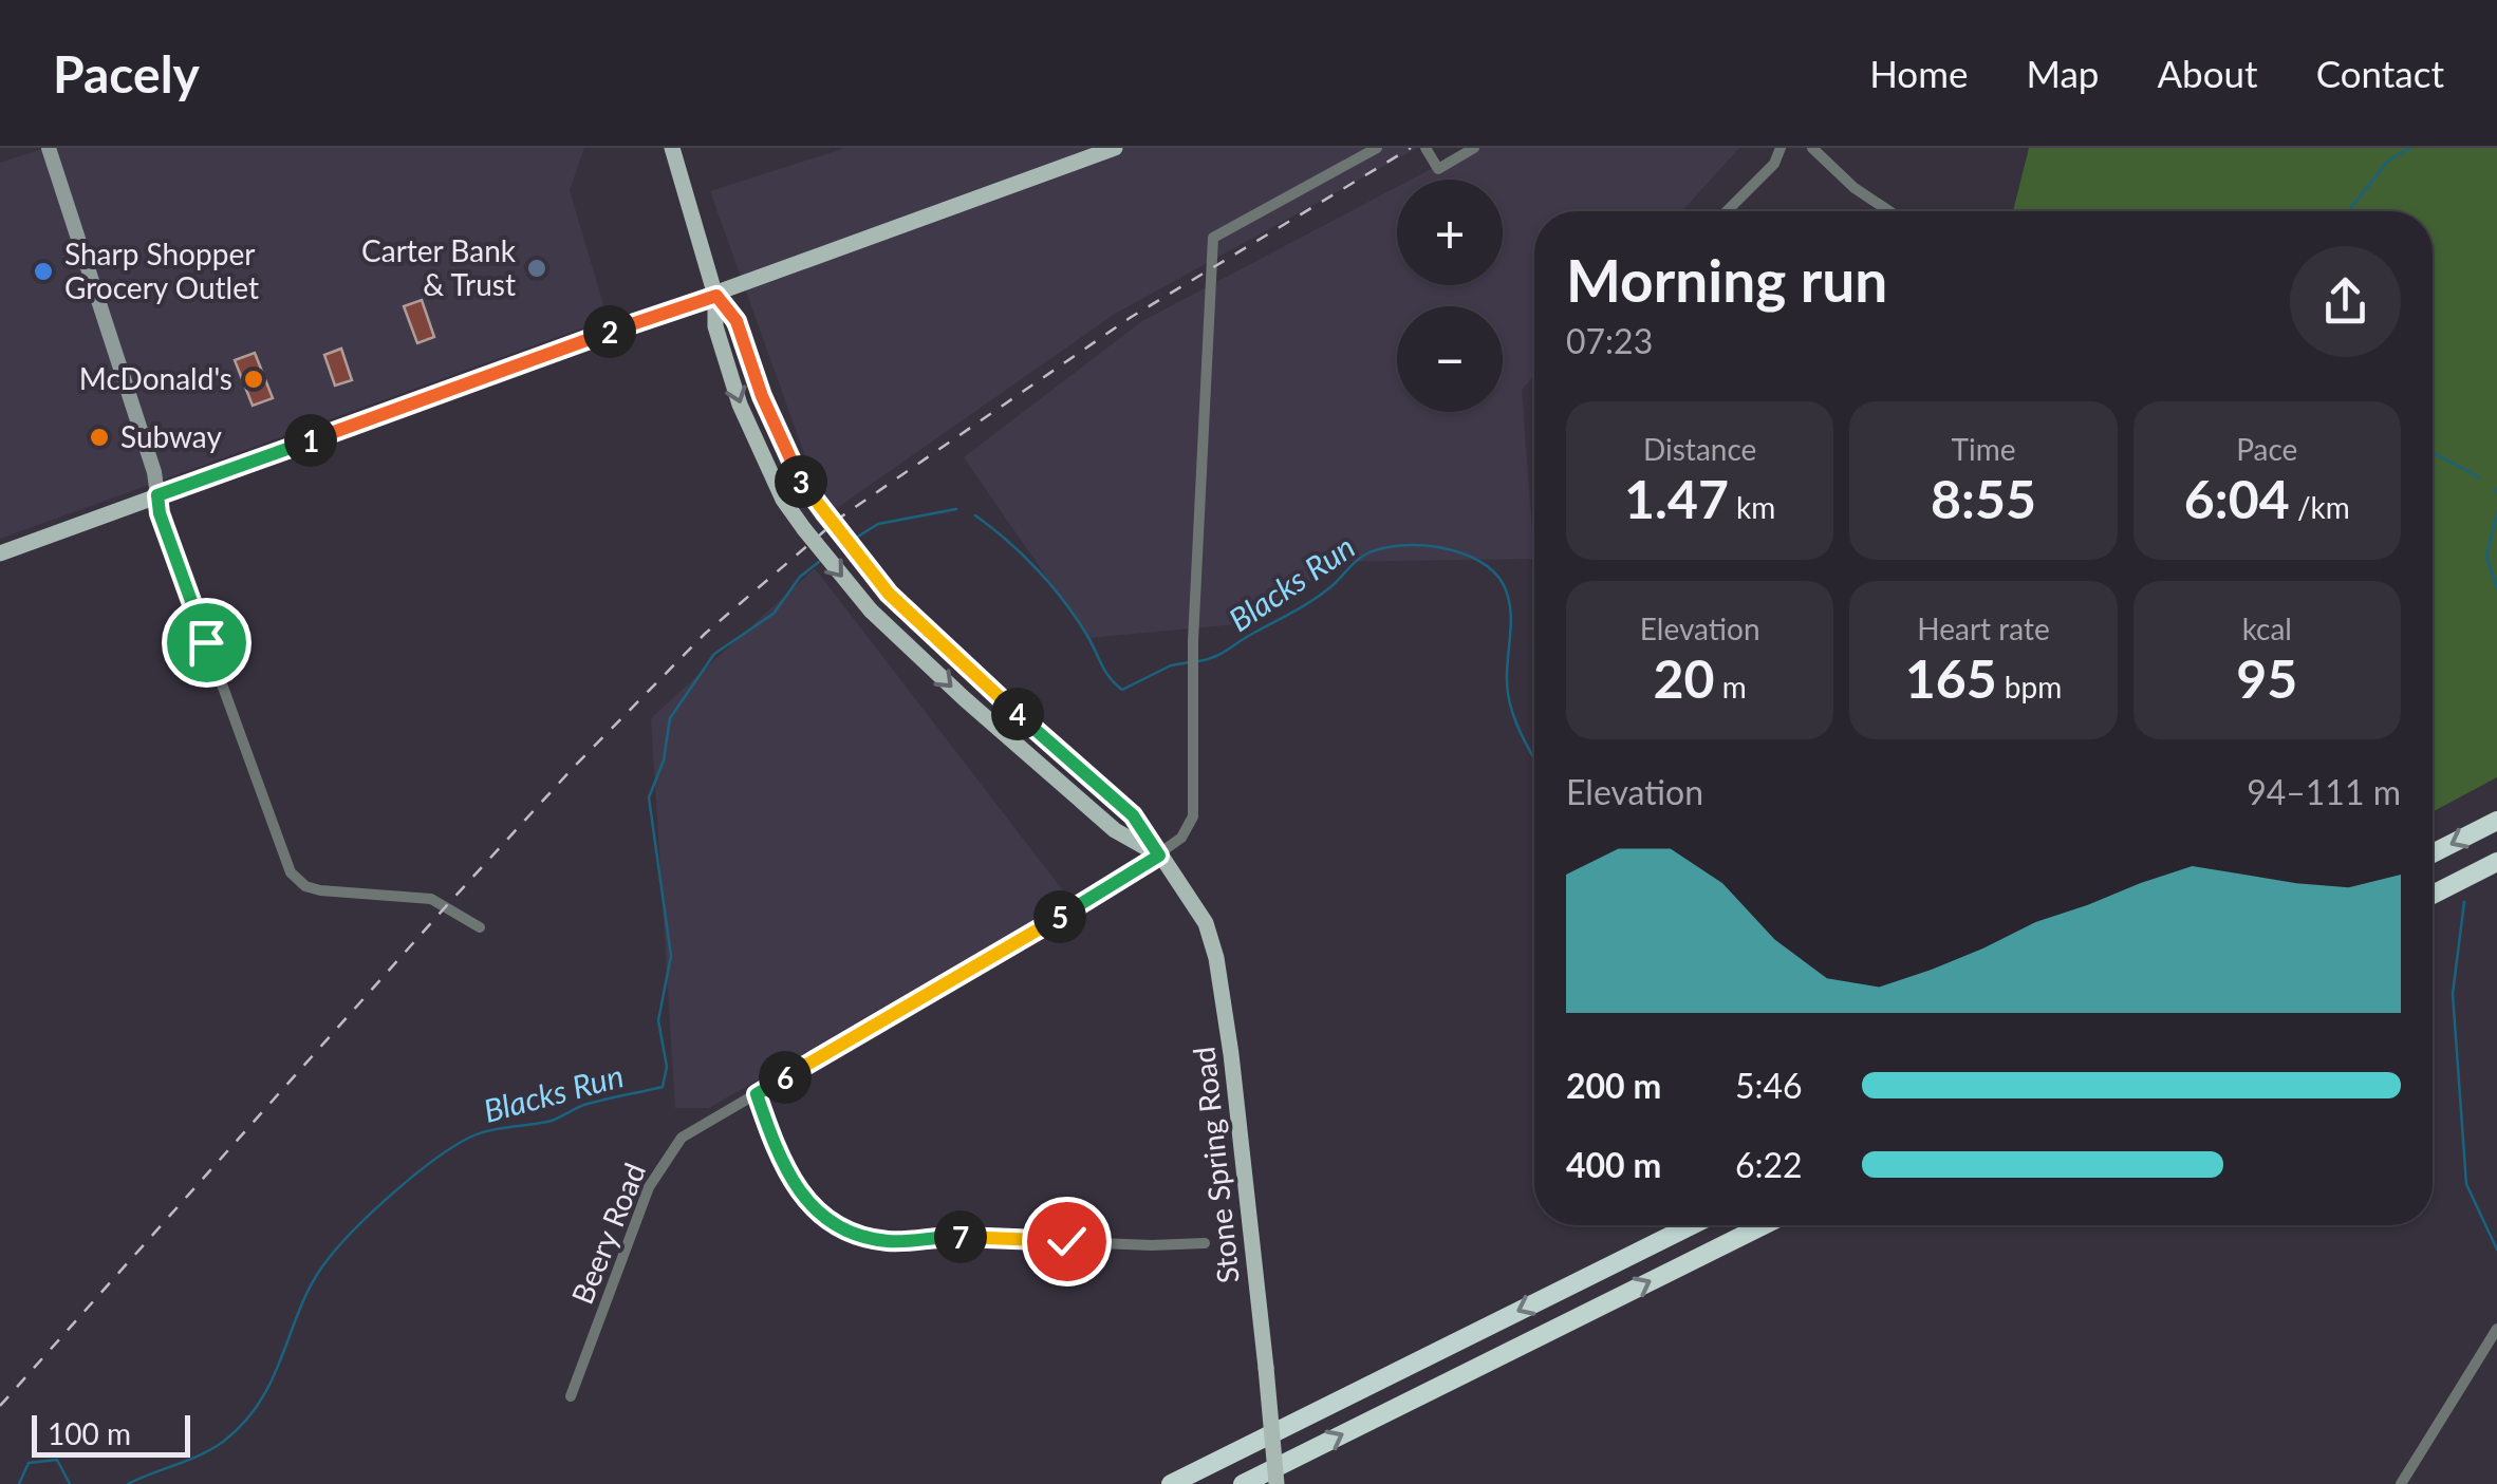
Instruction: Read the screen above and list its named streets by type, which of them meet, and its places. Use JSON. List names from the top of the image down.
{
  "streets": {
    "main road": ["Stone Spring Road"],
    "street": ["Beery Road"]
  },
  "crossings": [
    ["Stone Spring Road", "Beery Road"]
  ],
  "water": ["Blacks Run"],
  "places": [
    "Carter Bank & Trust",
    "Sharp Shopper Grocery Outlet",
    "McDonald's",
    "Subway"
  ],
  "scale_bar": "100 m",
  "page": {
    "header": "Pacely",
    "nav": [
      "Home",
      "Map",
      "About",
      "Contact"
    ],
    "map_buttons": ["+", "−"],
    "heading": ["Morning run", "07:23"],
    "pins": [
      "2",
      "1",
      "3",
      "4",
      "5",
      "6",
      "7"
    ],
    "stats": [
      ["Distance", "1.47 km"],
      ["Time", "8:55"],
      ["Pace", "6:04 /km"],
      ["Elevation", "20 m"],
      ["Heart rate", "165 bpm"],
      ["kcal", "95"]
    ],
    "chart": ["Elevation", "94–111 m"],
    "list": [
      {
        "name": "200 m",
        "note": "5:46"
      },
      {
        "name": "400 m",
        "note": "6:22"
      }
    ],
    "scale": "100 m"
  }
}
